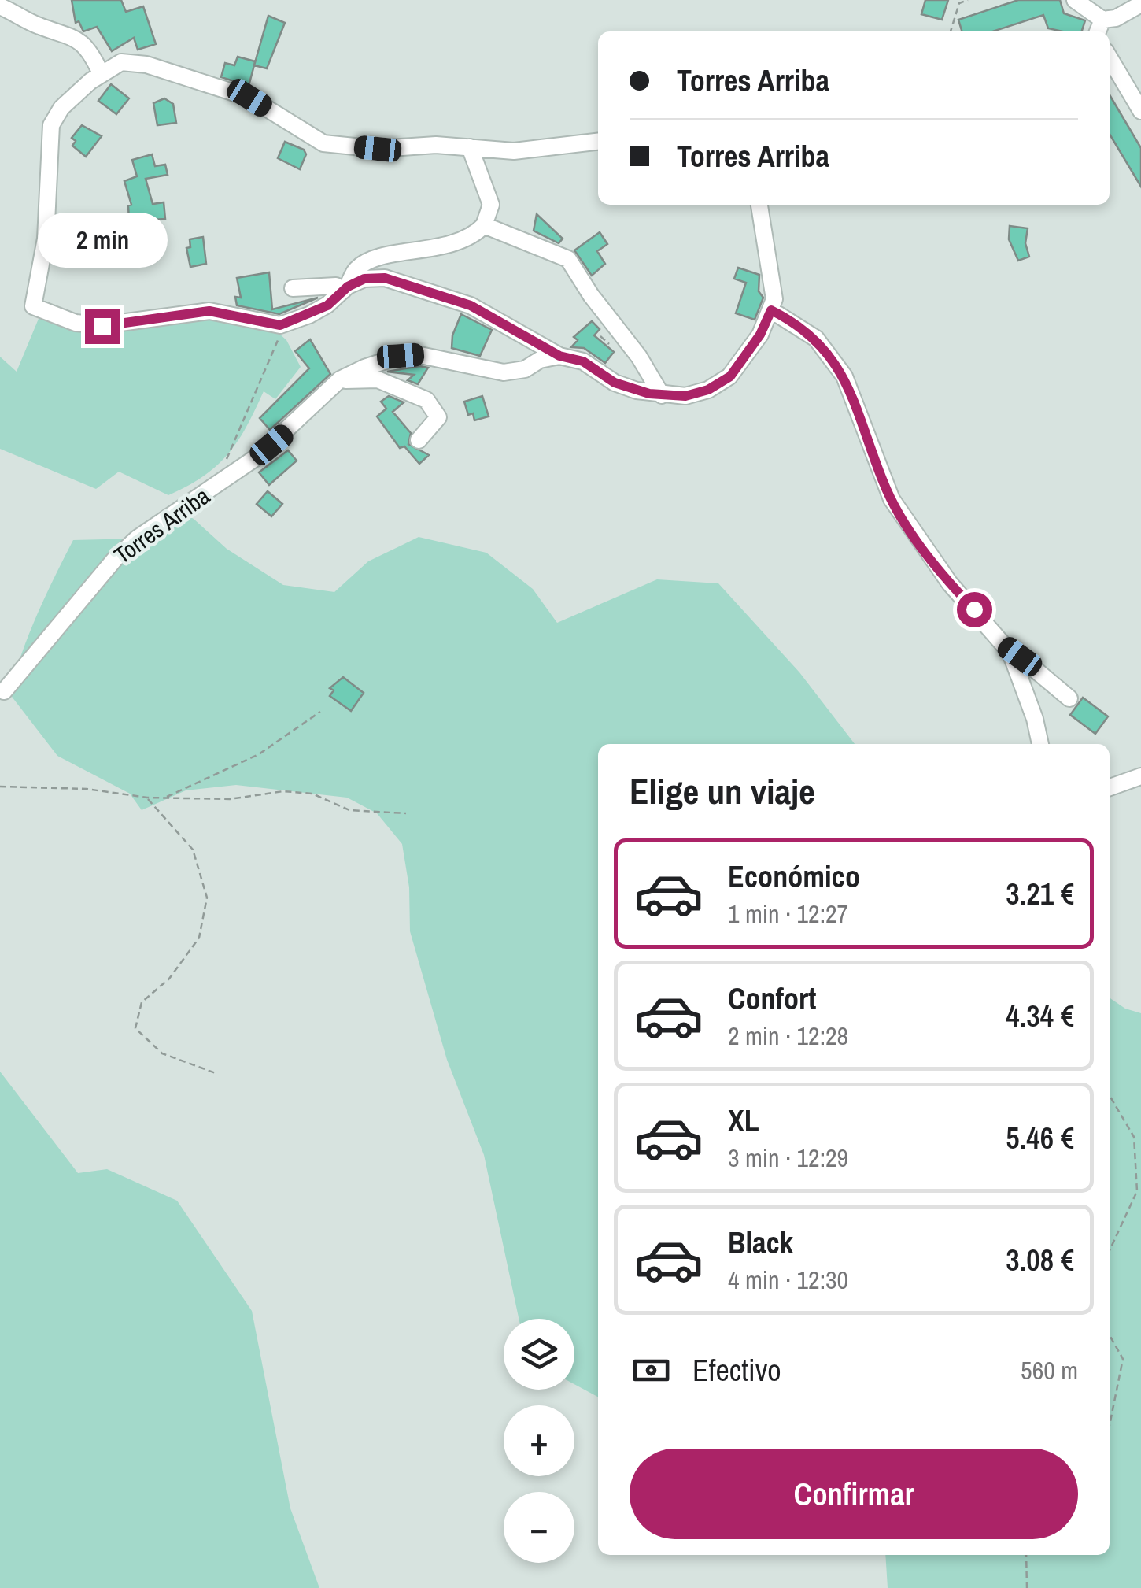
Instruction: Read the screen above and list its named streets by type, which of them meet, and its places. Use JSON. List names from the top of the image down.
{
  "streets": {
    "street": ["Torres Arriba"]
  },
  "page": {
    "banner": ["Torres Arriba", "Torres Arriba"],
    "bubble": "2 min",
    "heading": "Elige un viaje",
    "list": [
      {
        "name": "Económico",
        "note": "1 min · 12:27",
        "value": "3.21 €"
      },
      {
        "name": "Confort",
        "note": "2 min · 12:28",
        "value": "4.34 €"
      },
      {
        "name": "XL",
        "note": "3 min · 12:29",
        "value": "5.46 €"
      },
      {
        "name": "Black",
        "note": "4 min · 12:30",
        "value": "3.08 €"
      }
    ],
    "map_buttons": ["+", "−"],
    "pay": ["Efectivo", "560 m"],
    "buttons": "Confirmar"
  }
}
